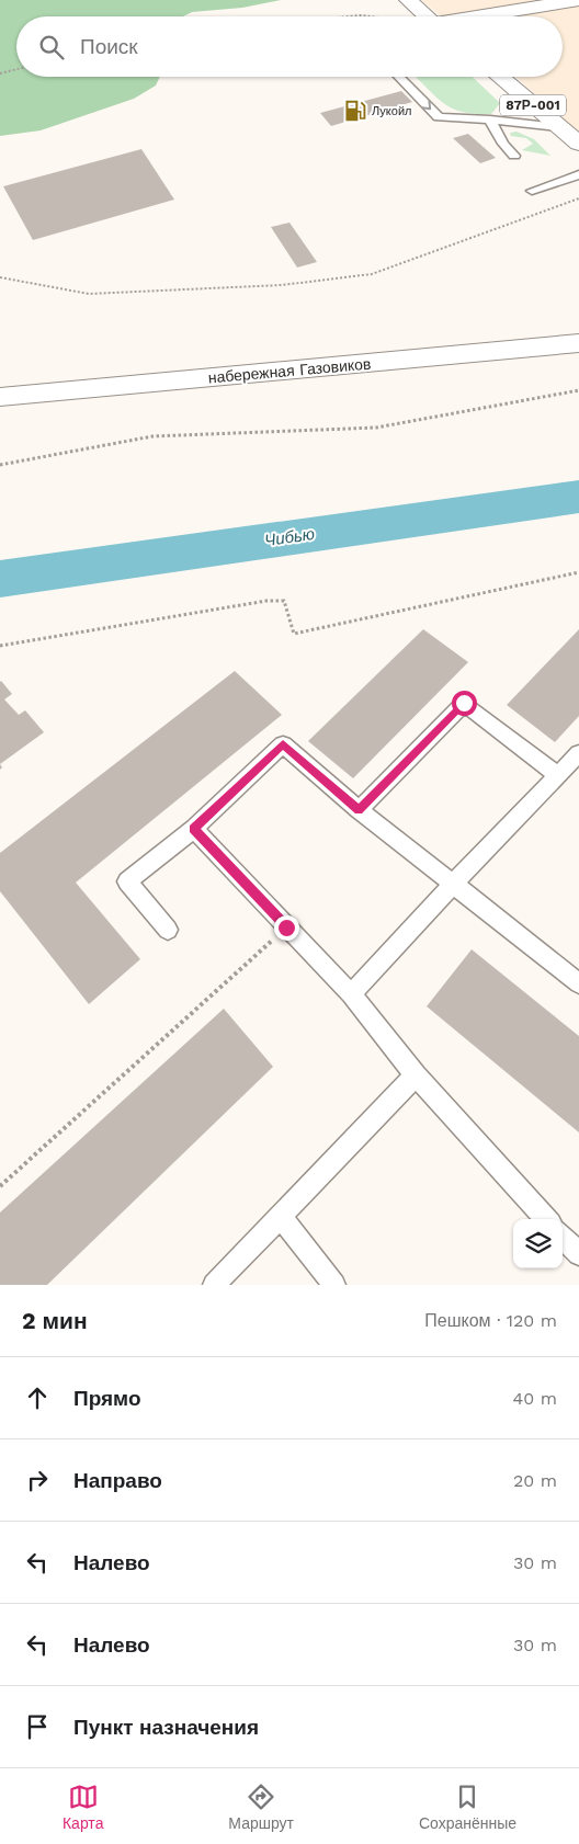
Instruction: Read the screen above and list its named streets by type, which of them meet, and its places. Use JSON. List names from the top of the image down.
{
  "streets": {
    "main road": ["87Р-001", "набережная Газовиков"]
  },
  "water": ["Чибью"],
  "places": {
    "fuel station": ["Лукойл"]
  },
  "page": {
    "search": "Поиск",
    "heading": ["2 мин", "Пешком · 120 m"],
    "list": [
      ["Прямо", "40 m"],
      ["Направо", "20 m"],
      ["Налево", "30 m"],
      ["Налево", "30 m"],
      "Пункт назначения"
    ],
    "nav": ["Карта", "Маршрут", "Сохранённые"]
  }
}
